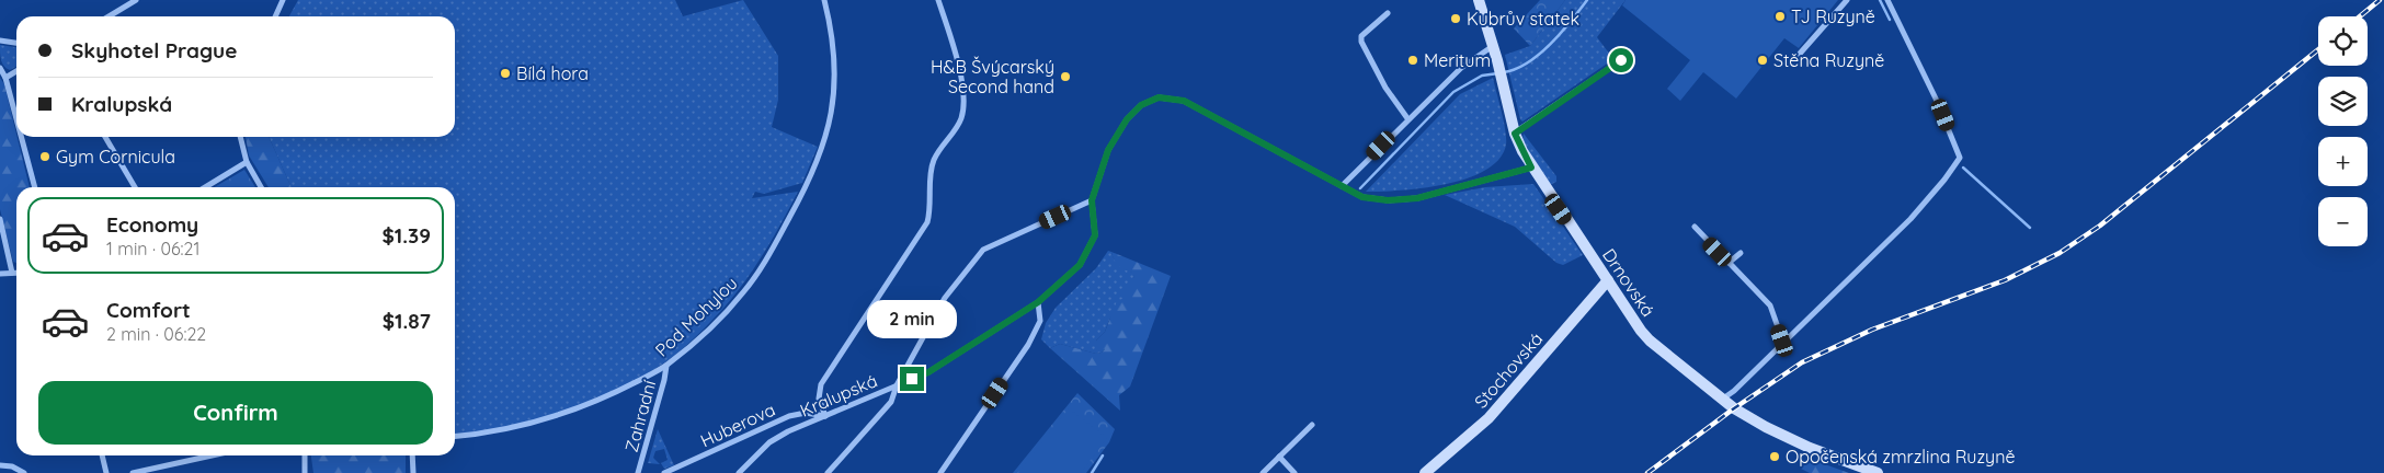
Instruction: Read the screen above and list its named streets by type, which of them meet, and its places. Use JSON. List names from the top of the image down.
{
  "streets": {
    "main road": ["Drnovská", "Stochovská"],
    "street": [
      "Pod Mohylou",
      "Kralupská",
      "Zahradní",
      "Huberova"
    ]
  },
  "crossings": [
    ["Drnovská", "Stochovská"],
    ["Pod Mohylou", "Zahradní"],
    ["Kralupská", "Huberova"]
  ],
  "places": [
    "TJ Ruzyně",
    "Kubrův statek",
    "Meritum",
    "Stěna Ruzyně",
    "Bílá hora",
    "H&B Švýcarský Second hand",
    "Gym Cornicula",
    "Opočenská zmrzlina Ruzyně"
  ],
  "page": {
    "map_buttons": ["+", "−"],
    "banner": ["Skyhotel Prague", "Kralupská"],
    "list": [
      {
        "name": "Economy",
        "note": "1 min · 06:21",
        "value": "$1.39"
      },
      {
        "name": "Comfort",
        "note": "2 min · 06:22",
        "value": "$1.87"
      }
    ],
    "bubble": "2 min",
    "buttons": "Confirm"
  }
}
